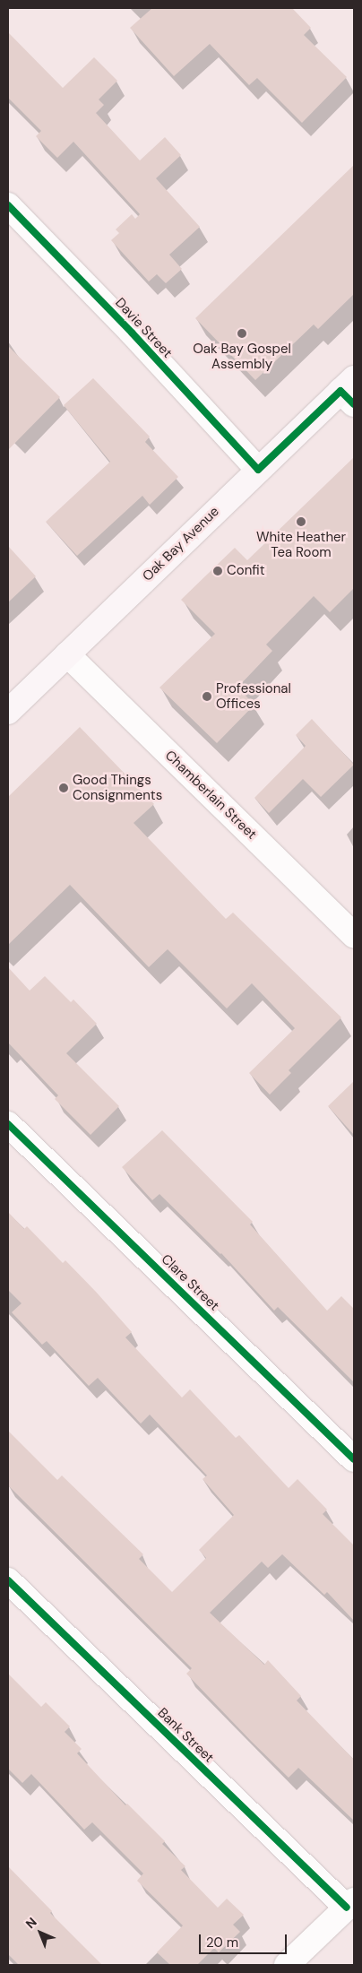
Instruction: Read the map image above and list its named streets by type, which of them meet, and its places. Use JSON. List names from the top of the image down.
{
  "streets": {
    "main road": ["Oak Bay Avenue"],
    "street": [
      "Davie Street",
      "Chamberlain Street",
      "Clare Street",
      "Bank Street"
    ]
  },
  "crossings": [
    ["Davie Street", "Oak Bay Avenue"],
    ["Oak Bay Avenue", "Chamberlain Street"]
  ],
  "places": [
    "Oak Bay Gospel Assembly",
    "White Heather Tea Room",
    "Confit",
    "Professional Offices",
    "Good Things Consignments"
  ],
  "scale_bar": "20 m",
  "north": "top left"
}
